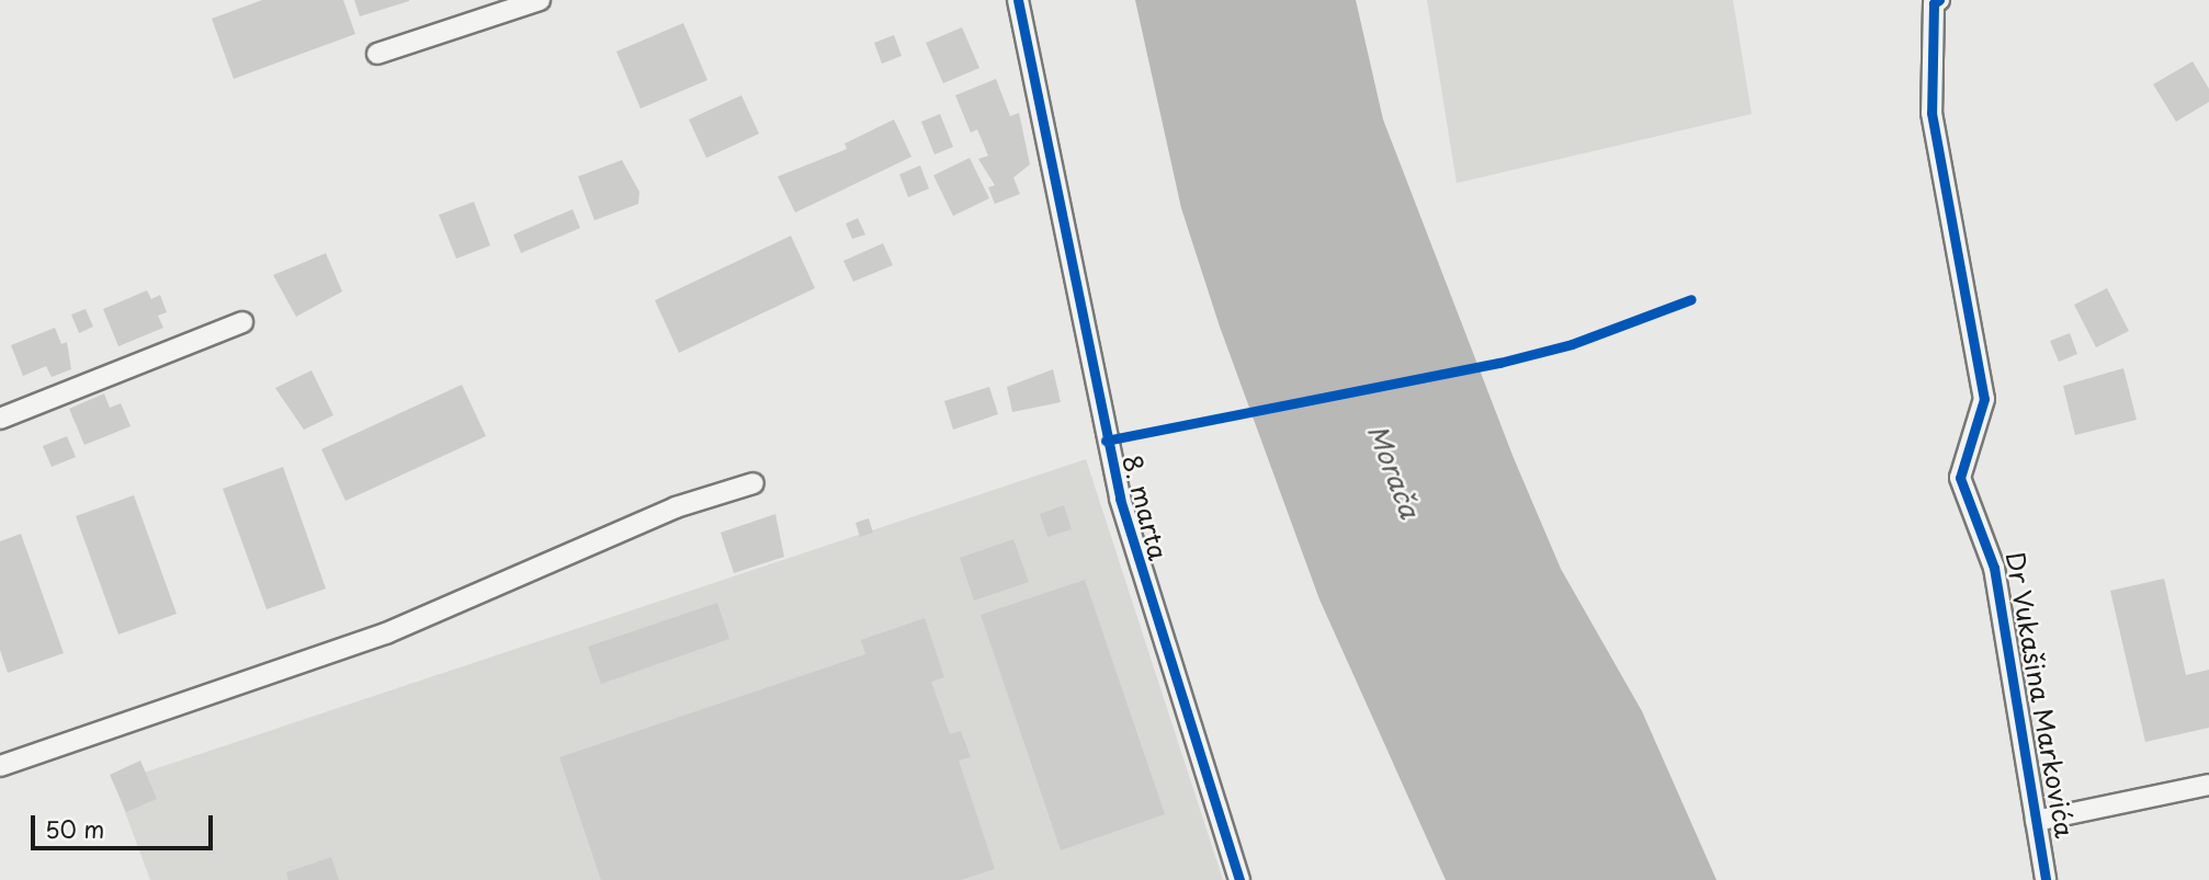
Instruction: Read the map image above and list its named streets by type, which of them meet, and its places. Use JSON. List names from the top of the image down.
{
  "streets": {
    "street": ["8. marta", "Dr Vukašina Markovića"]
  },
  "water": ["Morača"],
  "scale_bar": "50 m"
}
